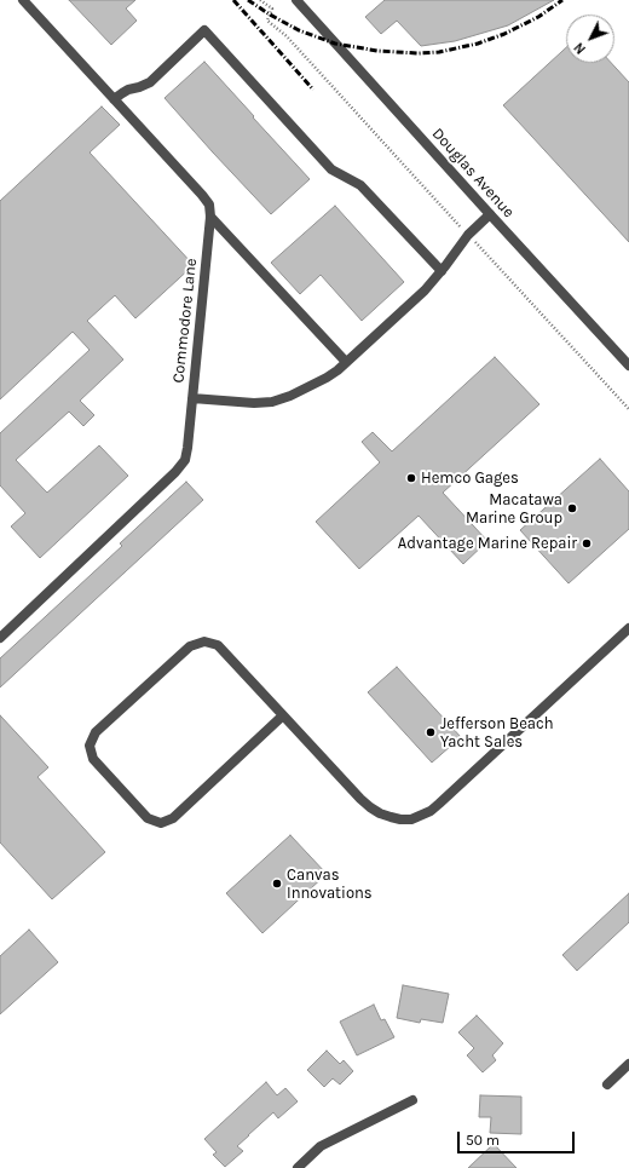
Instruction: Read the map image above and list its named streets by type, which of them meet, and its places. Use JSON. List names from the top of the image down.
{
  "streets": {
    "street": ["Douglas Avenue", "Commodore Lane"]
  },
  "places": [
    "Hemco Gages",
    "Macatawa Marine Group",
    "Advantage Marine Repair",
    "Jefferson Beach Yacht Sales",
    "Canvas Innovations"
  ],
  "scale_bar": "50 m",
  "north": "bottom left"
}
